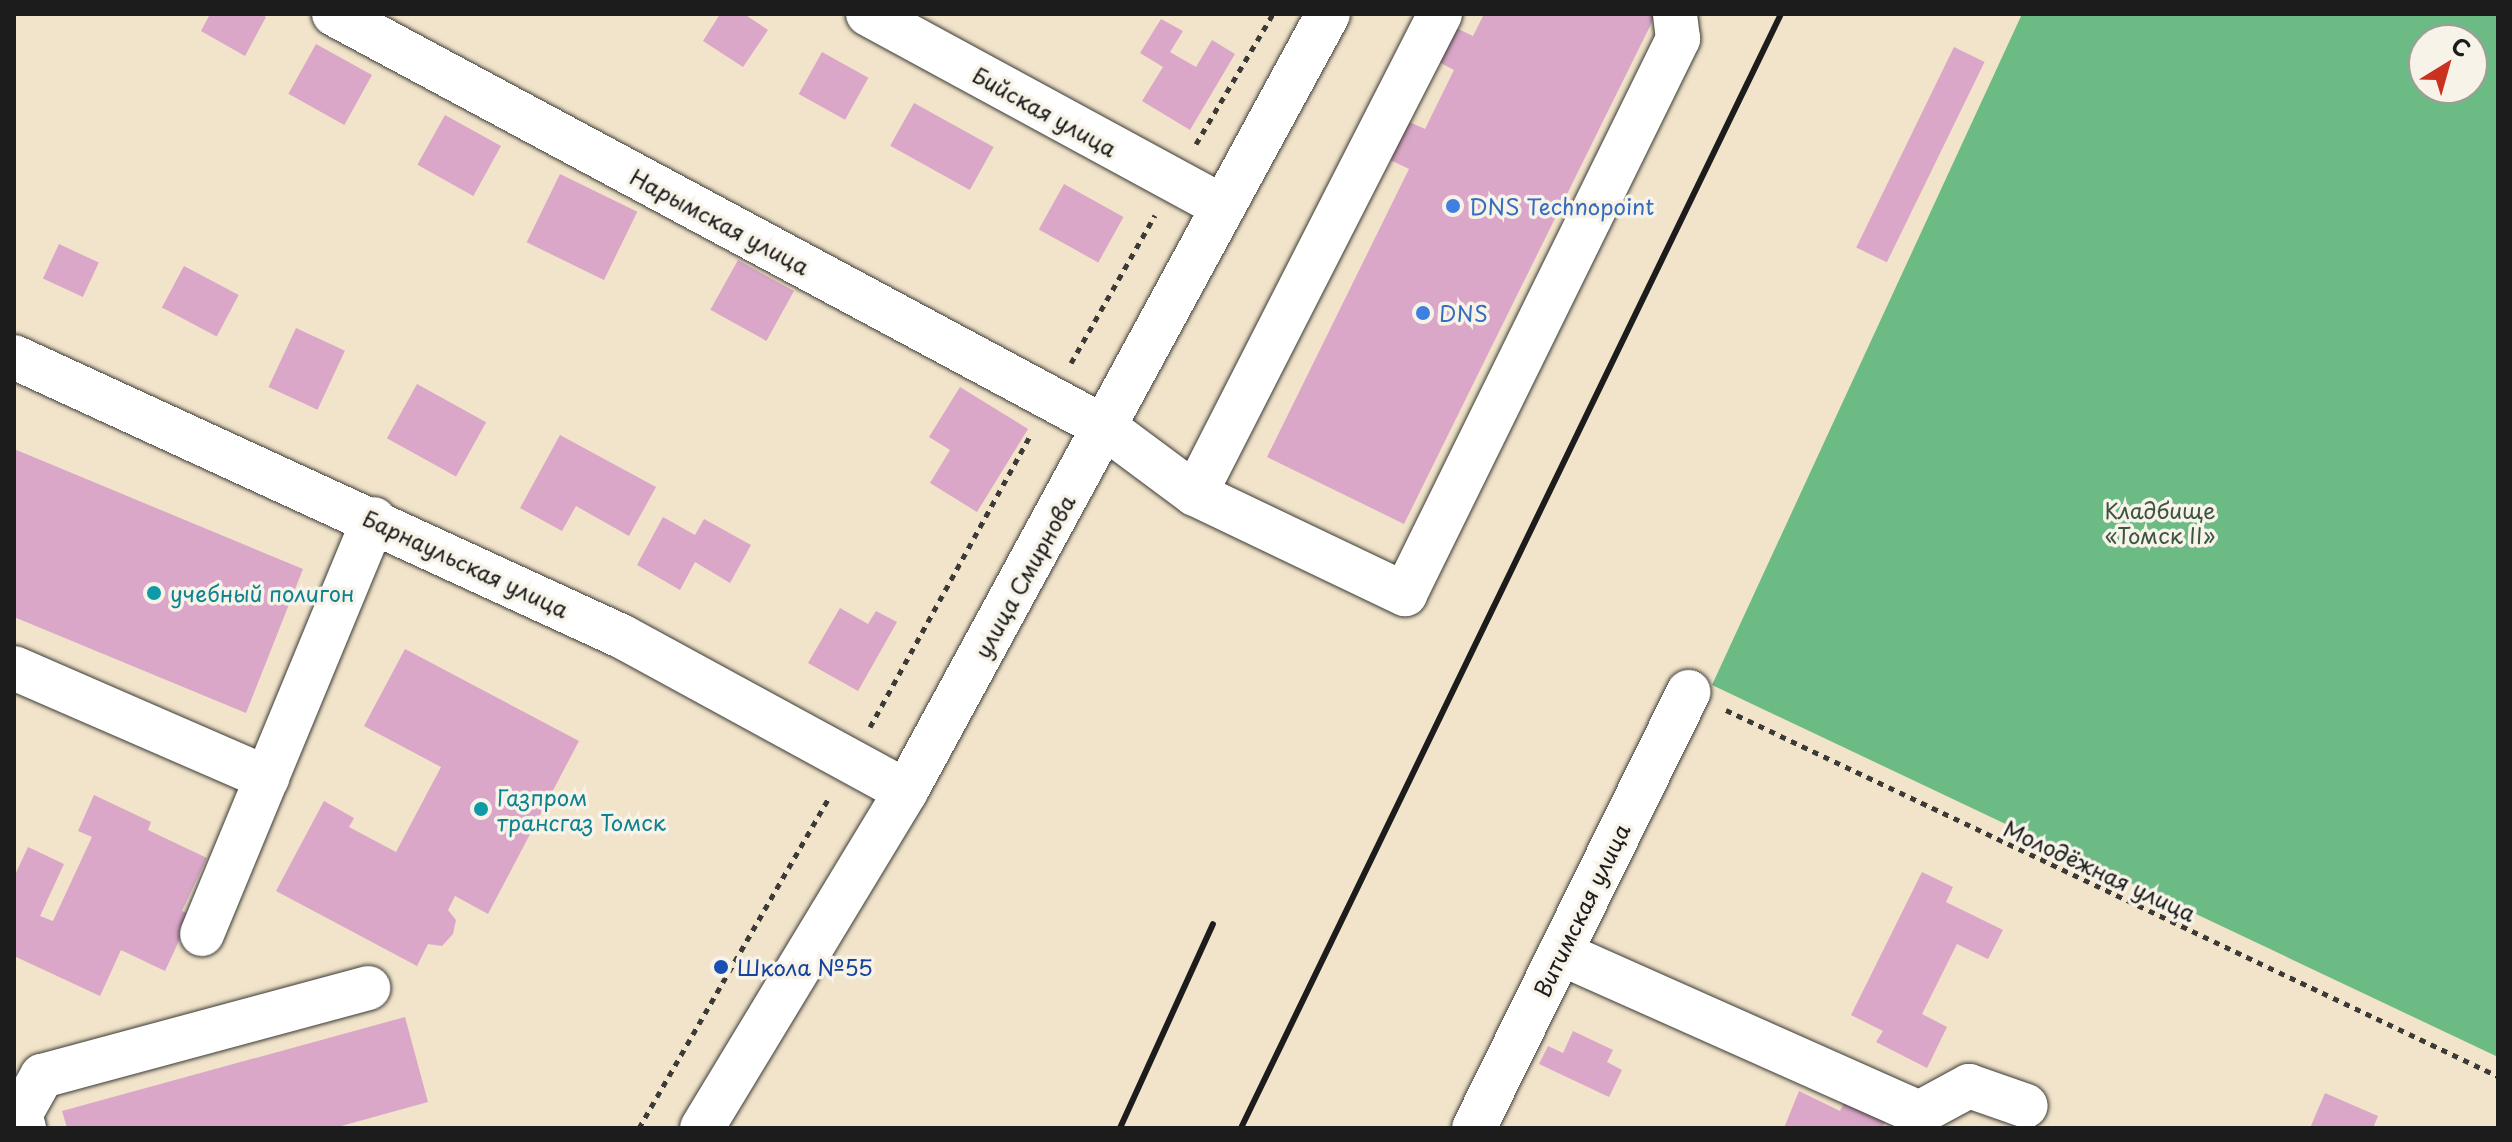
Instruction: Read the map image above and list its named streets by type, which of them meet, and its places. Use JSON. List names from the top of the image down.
{
  "streets": {
    "street": [
      "Бийская улица",
      "Нарымская улица",
      "Барнаульская улица",
      "улица Смирнова",
      "Витимская улица"
    ],
    "path": ["Молодёжная улица"]
  },
  "crossings": [
    ["Бийская улица", "улица Смирнова"],
    ["Нарымская улица", "улица Смирнова"],
    ["Барнаульская улица", "улица Смирнова"],
    ["Молодёжная улица", "Витимская улица"]
  ],
  "parks": ["Кладбище «Томск II»"],
  "places": [
    "DNS Technopoint",
    "DNS",
    "учебный полигон",
    "Газпром трансгаз Томск",
    "Школа №55"
  ],
  "north": "top right"
}
